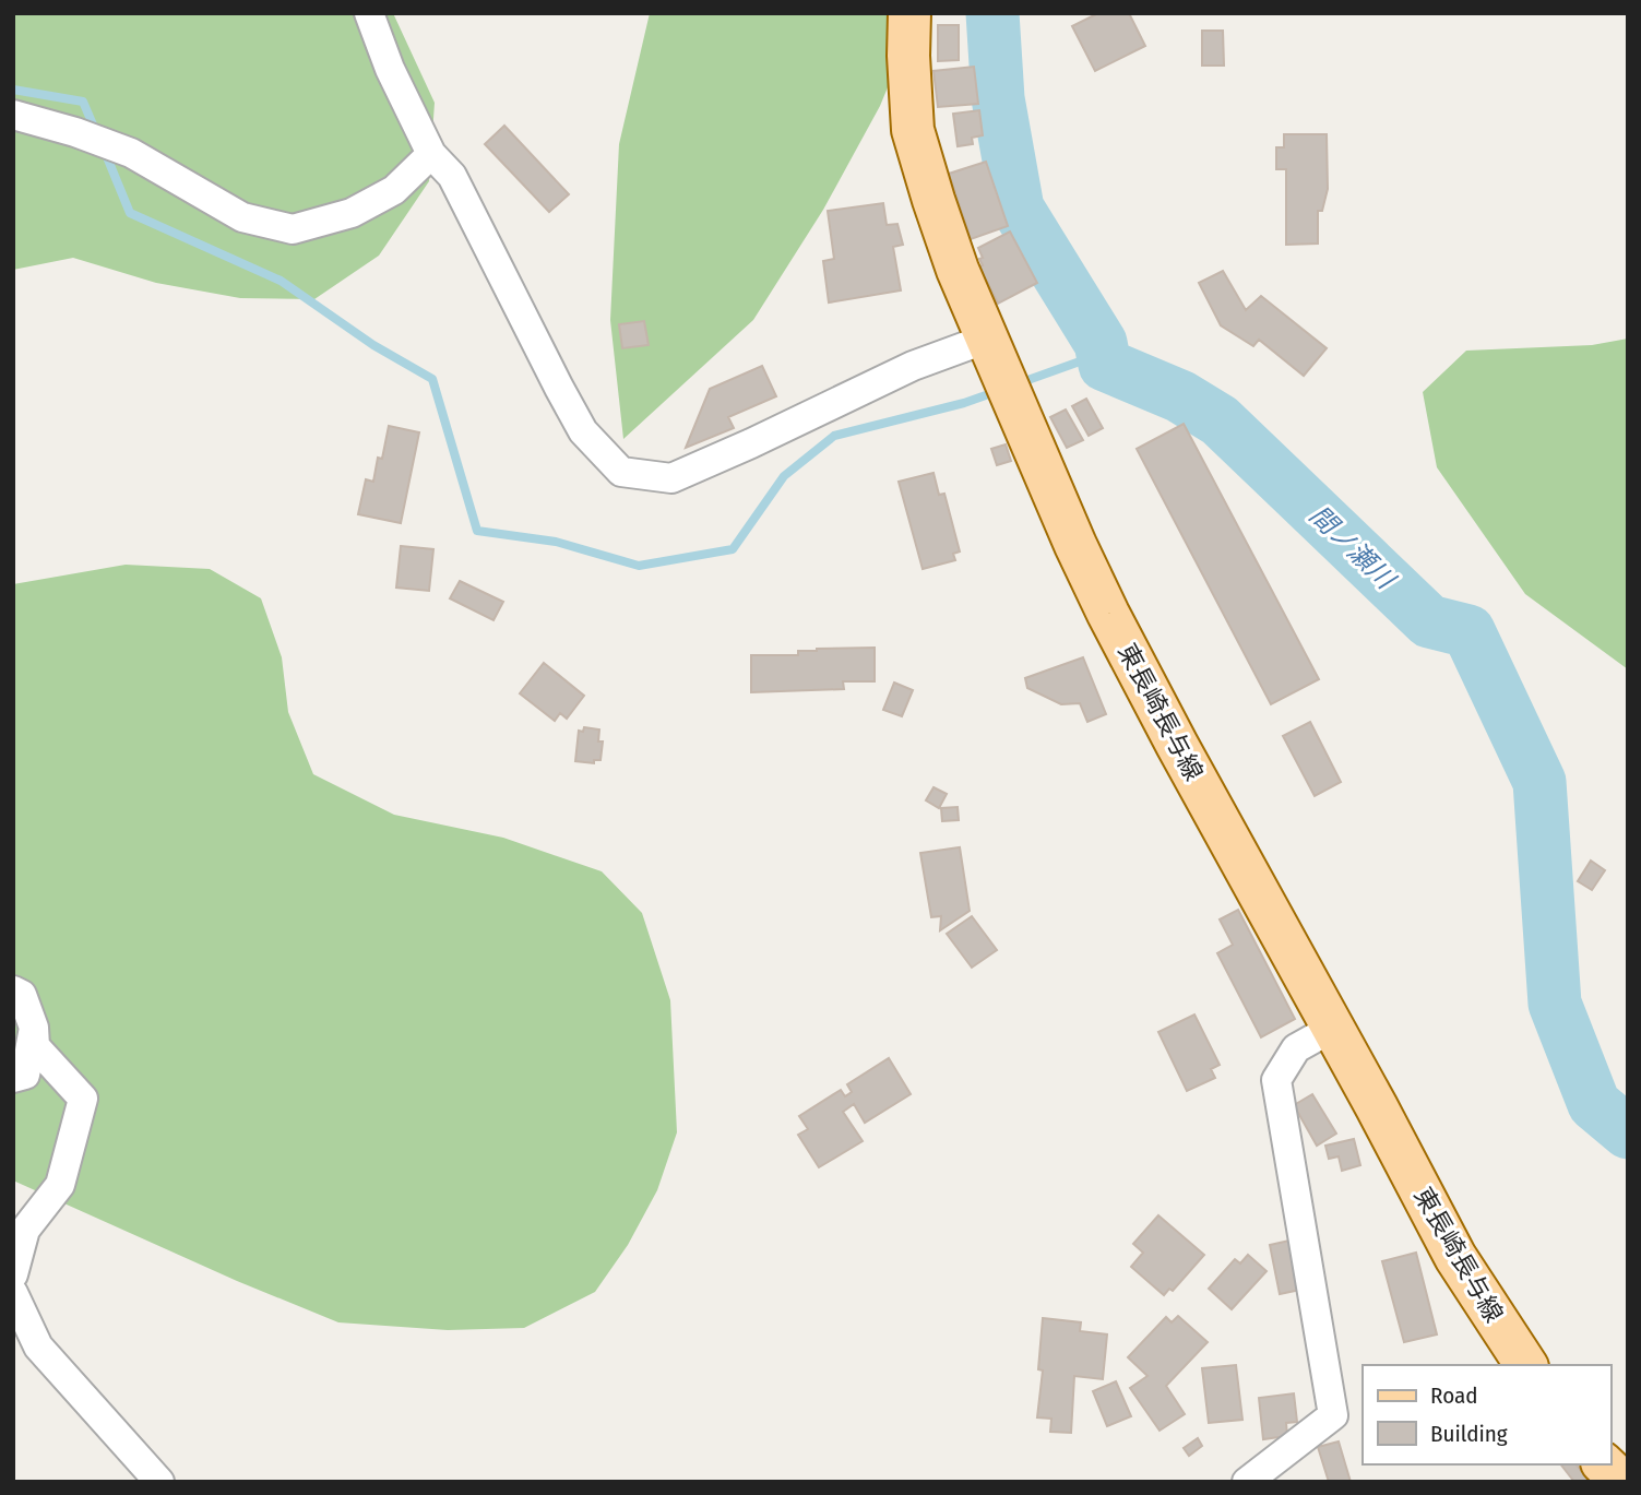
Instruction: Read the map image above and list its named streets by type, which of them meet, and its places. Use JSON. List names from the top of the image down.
{
  "streets": {
    "main road": ["東長崎長与線"]
  },
  "water": ["間ノ瀬川"],
  "legend": ["Road", "Building"]
}
